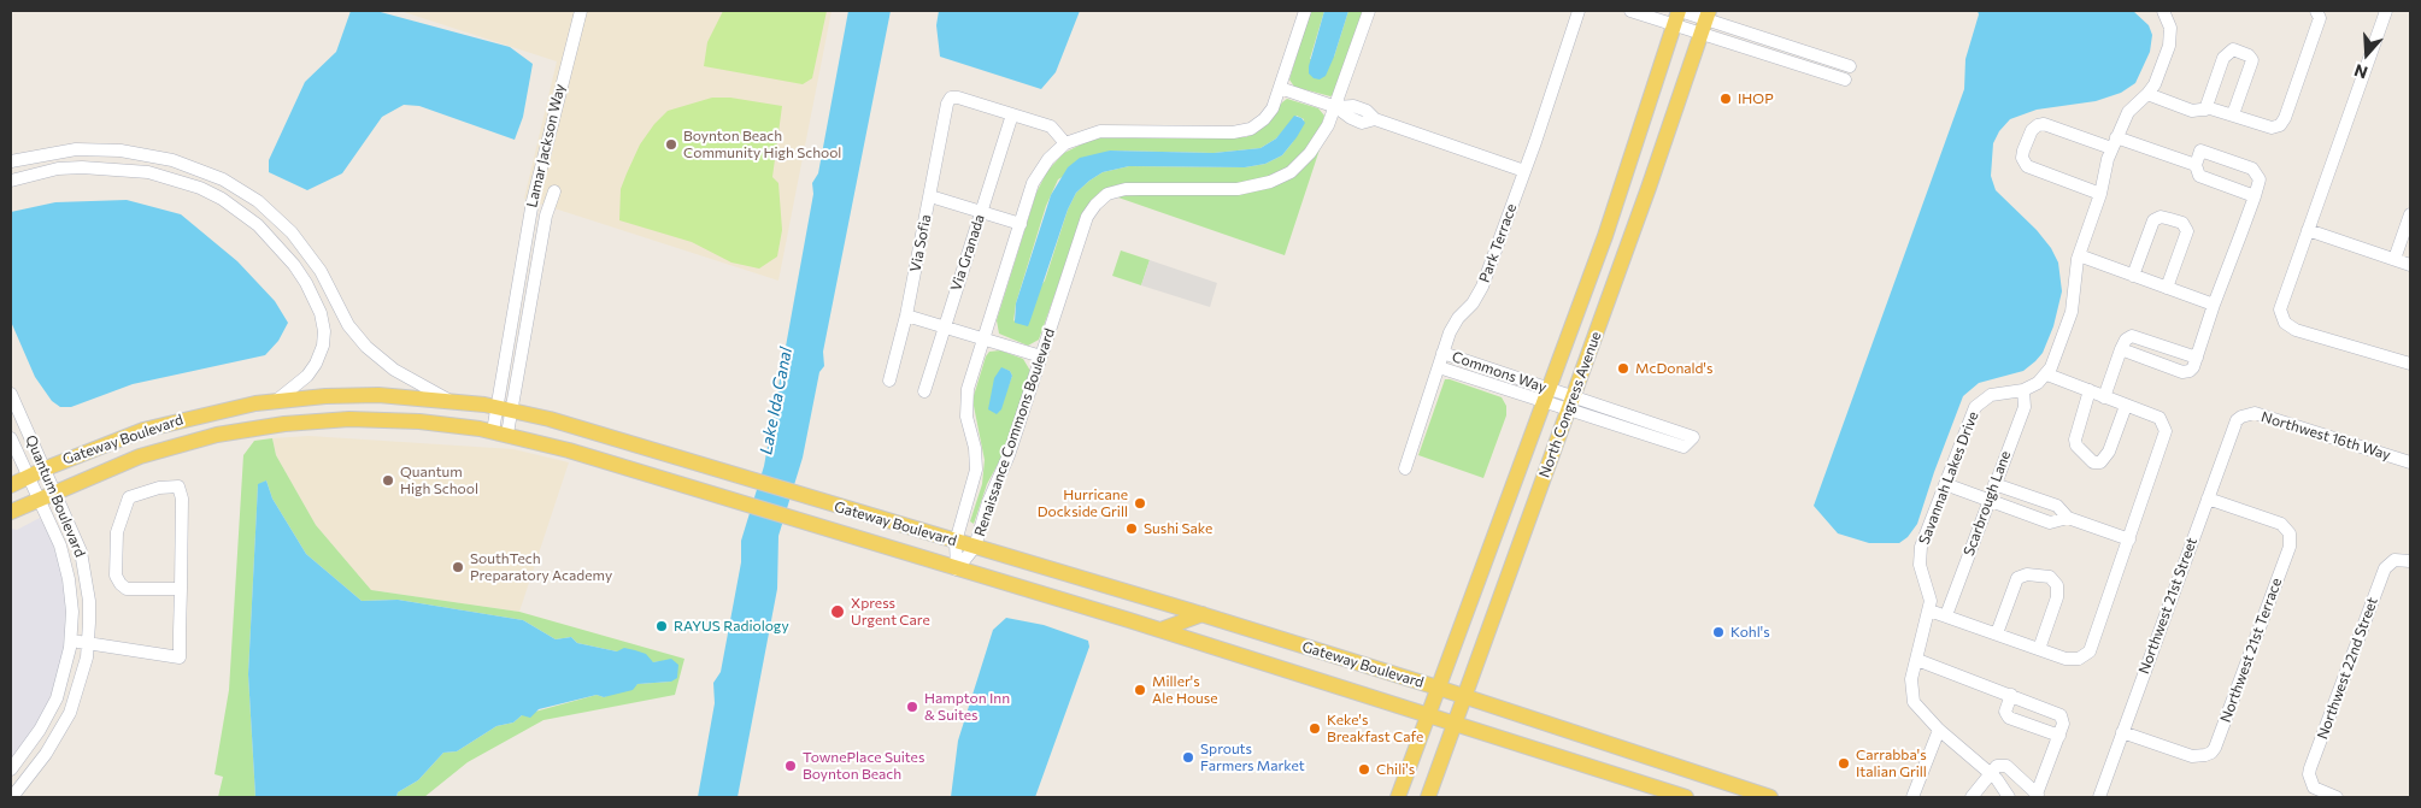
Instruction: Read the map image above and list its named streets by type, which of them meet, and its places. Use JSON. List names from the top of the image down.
{
  "streets": {
    "main road": ["North Congress Avenue", "Gateway Boulevard"],
    "street": [
      "Lamar Jackson Way",
      "Via Sofia",
      "Park Terrace",
      "Via Granada",
      "Commons Way",
      "Renaissance Commons Boulevard",
      "Northwest 16th Way",
      "Savannah Lakes Drive",
      "Quantum Boulevard",
      "Scarbrough Lane",
      "Northwest 21st Street",
      "Northwest 21st Terrace",
      "Northwest 22nd Street"
    ]
  },
  "crossings": [
    ["Lamar Jackson Way", "Gateway Boulevard"],
    ["Via Sofia", "Via Granada"],
    ["Park Terrace", "Commons Way"],
    ["Commons Way", "North Congress Avenue"],
    ["North Congress Avenue", "Gateway Boulevard"],
    ["Renaissance Commons Boulevard", "Gateway Boulevard"],
    ["Northwest 16th Way", "Northwest 21st Street"],
    ["Gateway Boulevard", "Quantum Boulevard"],
    ["Savannah Lakes Drive", "Scarbrough Lane"],
    ["Northwest 21st Street", "Northwest 21st Terrace"]
  ],
  "water": ["Lake Ida Canal"],
  "places": [
    "IHOP",
    "Boynton Beach Community High School",
    "McDonald's",
    "Quantum High School",
    "Hurricane Dockside Grill",
    "Sushi Sake",
    "SouthTech Preparatory Academy",
    "Xpress Urgent Care",
    "RAYUS Radiology",
    "Kohl's",
    "Miller's Ale House",
    "Hampton Inn & Suites",
    "Keke's Breakfast Cafe",
    "Sprouts Farmers Market",
    "Carrabba's Italian Grill",
    "TownePlace Suites Boynton Beach",
    "Chili's"
  ],
  "north": "bottom"
}
